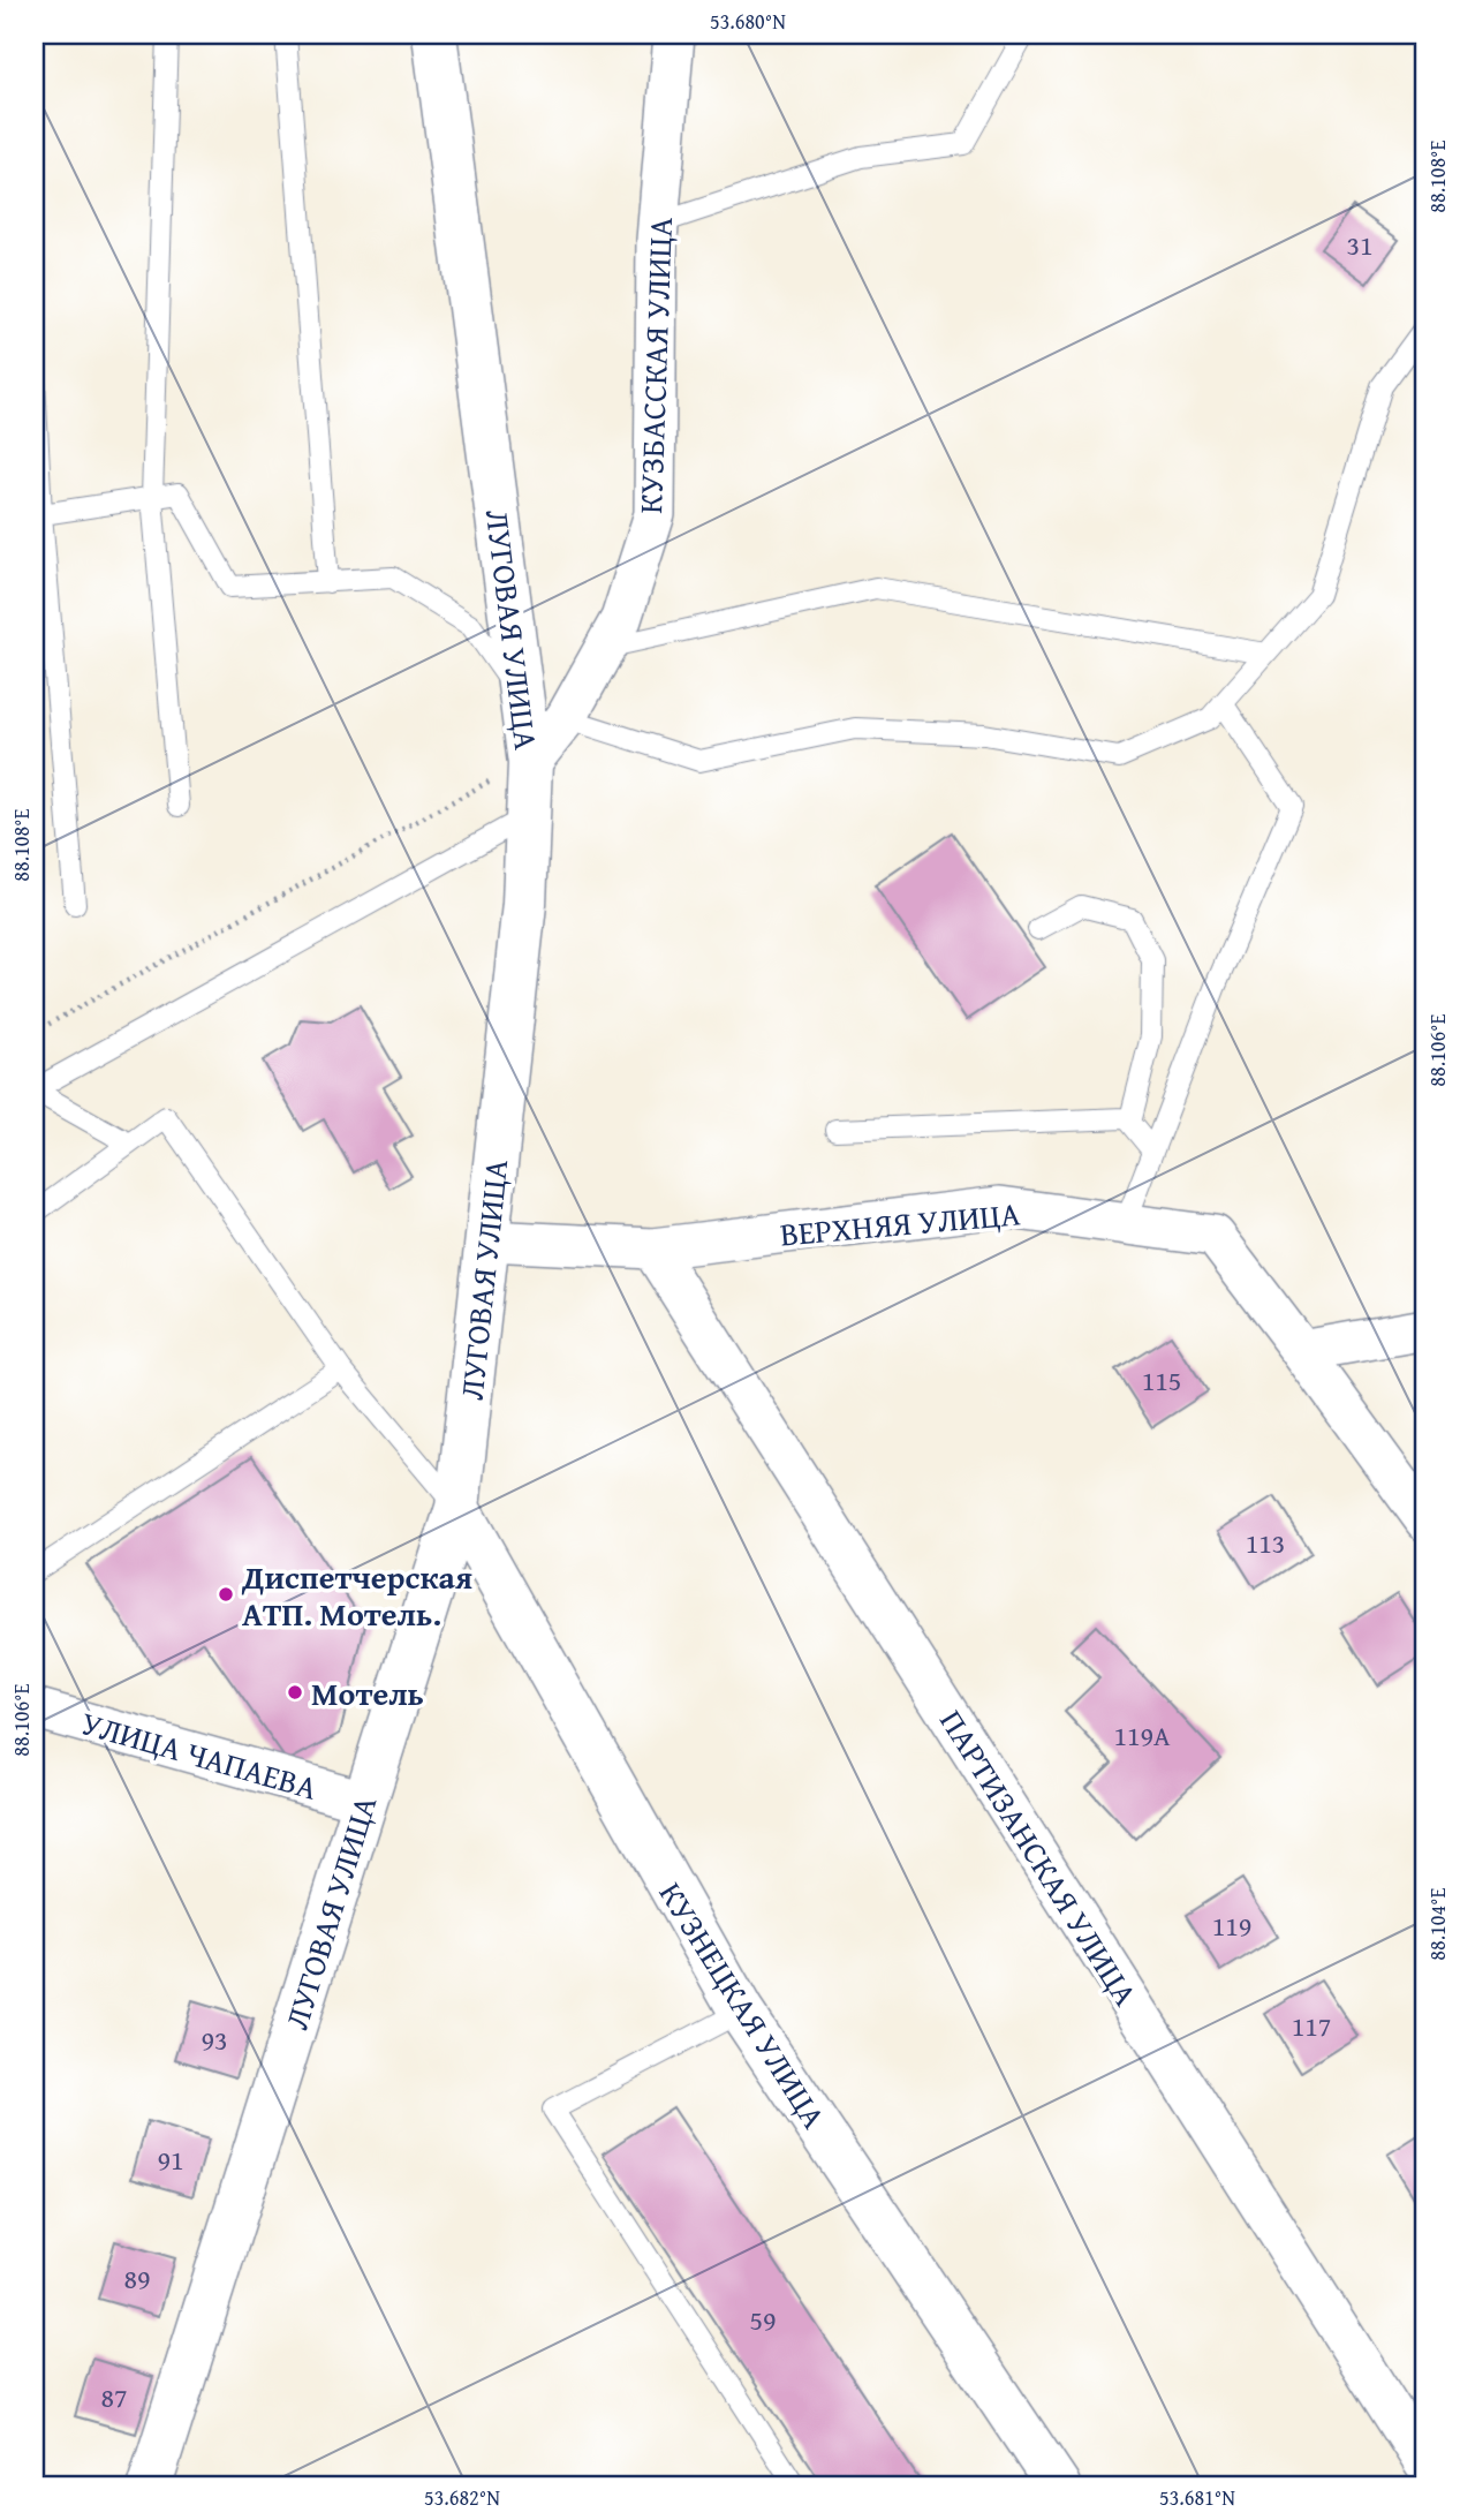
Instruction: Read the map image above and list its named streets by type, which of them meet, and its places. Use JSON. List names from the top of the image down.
{
  "streets": {
    "main road": ["ЛУГОВАЯ УЛИЦА", "КУЗНЕЦКАЯ УЛИЦА"],
    "street": [
      "КУЗБАССКАЯ УЛИЦА",
      "ВЕРХНЯЯ УЛИЦА",
      "УЛИЦА ЧАПАЕВА",
      "ПАРТИЗАНСКАЯ УЛИЦА"
    ]
  },
  "crossings": [
    ["КУЗБАССКАЯ УЛИЦА", "ЛУГОВАЯ УЛИЦА"],
    ["ЛУГОВАЯ УЛИЦА", "ВЕРХНЯЯ УЛИЦА"],
    ["ЛУГОВАЯ УЛИЦА", "УЛИЦА ЧАПАЕВА"],
    ["ЛУГОВАЯ УЛИЦА", "КУЗНЕЦКАЯ УЛИЦА"],
    ["ВЕРХНЯЯ УЛИЦА", "ПАРТИЗАНСКАЯ УЛИЦА"]
  ],
  "places": ["Диспетчерская АТП. Мотель.", "Мотель"],
  "house_numbers": [
    "31",
    "115",
    "113",
    "119А",
    "119",
    "117",
    "93",
    "91",
    "89",
    "59",
    "87"
  ],
  "coordinates": [
    "53.680°N",
    "88.108°E",
    "88.106°E",
    "88.104°E",
    "53.682°N",
    "53.681°N"
  ]
}
